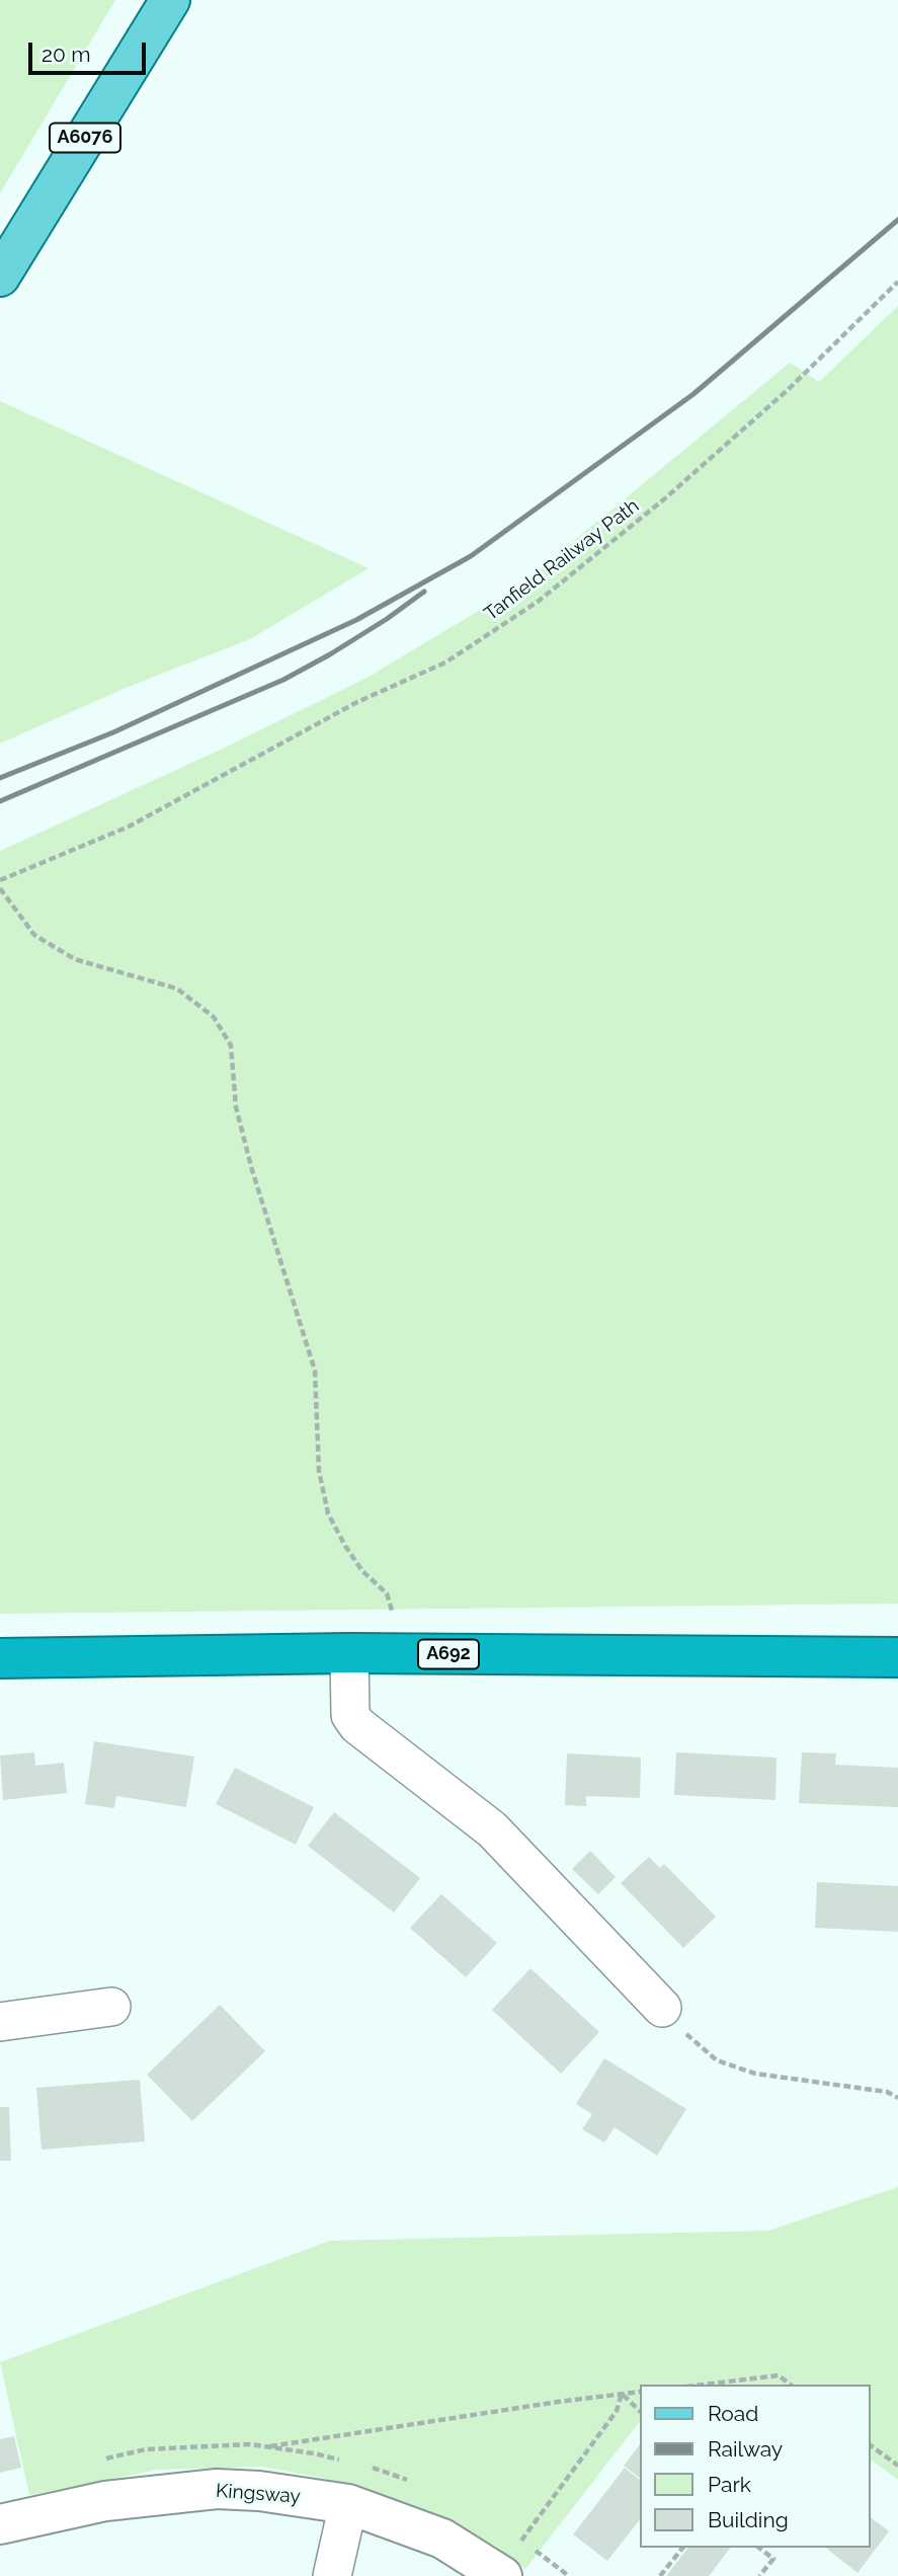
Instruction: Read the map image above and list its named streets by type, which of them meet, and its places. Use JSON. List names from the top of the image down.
{
  "streets": {
    "highway": ["A692"],
    "main road": ["A6076"],
    "street": ["Kingsway"],
    "path": ["Tanfield Railway Path"]
  },
  "legend": [
    "Road",
    "Railway",
    "Park",
    "Building"
  ],
  "scale_bar": "20 m"
}
